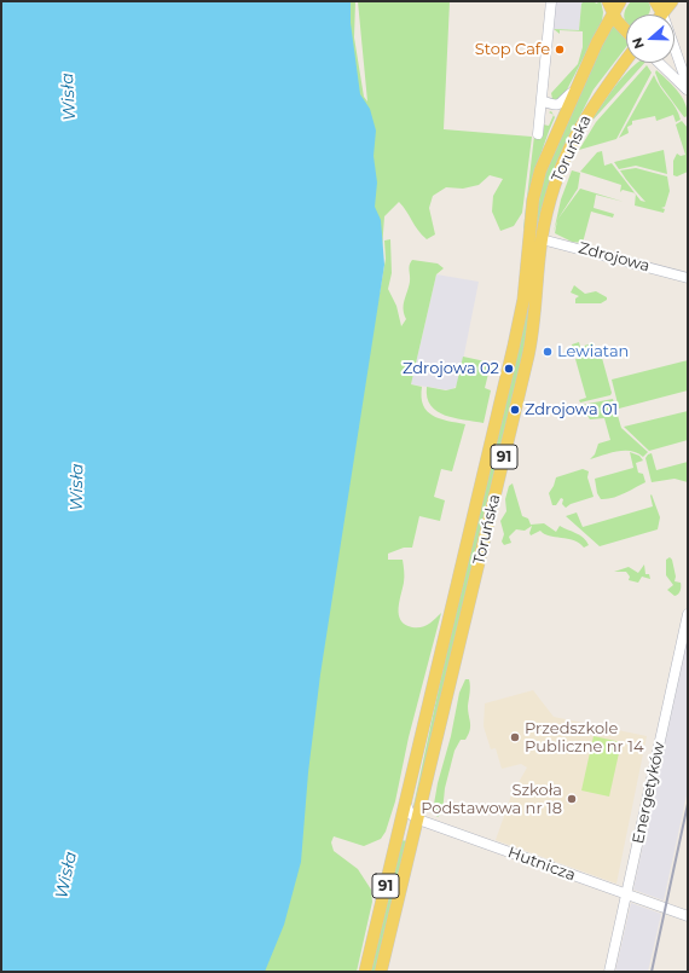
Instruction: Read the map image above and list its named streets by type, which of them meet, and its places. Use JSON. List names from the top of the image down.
{
  "streets": {
    "main road": ["Toruńska", "91"],
    "street": ["Zdrojowa", "Energetyków", "Hutnicza"]
  },
  "crossings": [
    ["Toruńska", "Zdrojowa"],
    ["Toruńska", "91"],
    ["Toruńska", "Hutnicza"],
    ["Energetyków", "Hutnicza"]
  ],
  "water": ["Wisła"],
  "places": [
    "Stop Cafe",
    "Lewiatan",
    "Zdrojowa 02",
    "Zdrojowa 01",
    "Przedszkole Publiczne nr 14",
    "Szkoła Podstawowa nr 18"
  ],
  "north": "left"
}
